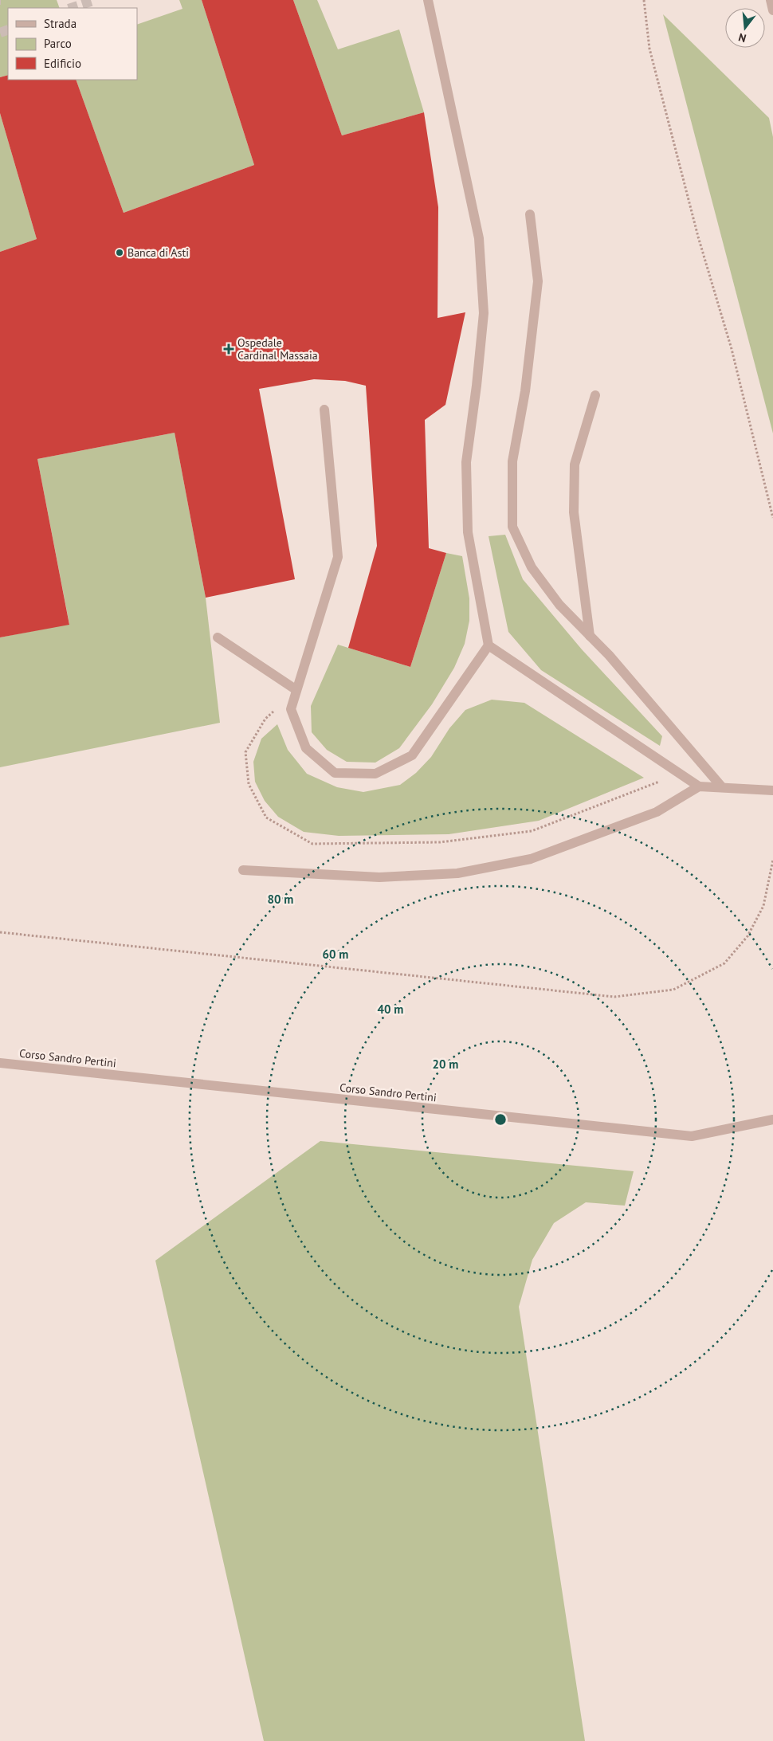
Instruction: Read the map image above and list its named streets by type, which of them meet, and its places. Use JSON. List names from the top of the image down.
{
  "streets": {
    "street": ["Corso Sandro Pertini"]
  },
  "places": {
    "other": ["Banca di Asti"],
    "health": ["Ospedale Cardinal Massaia"]
  },
  "legend": ["Strada", "Parco", "Edificio"],
  "north": "bottom",
  "rings": [
    "80 m",
    "60 m",
    "40 m",
    "20 m"
  ]
}
